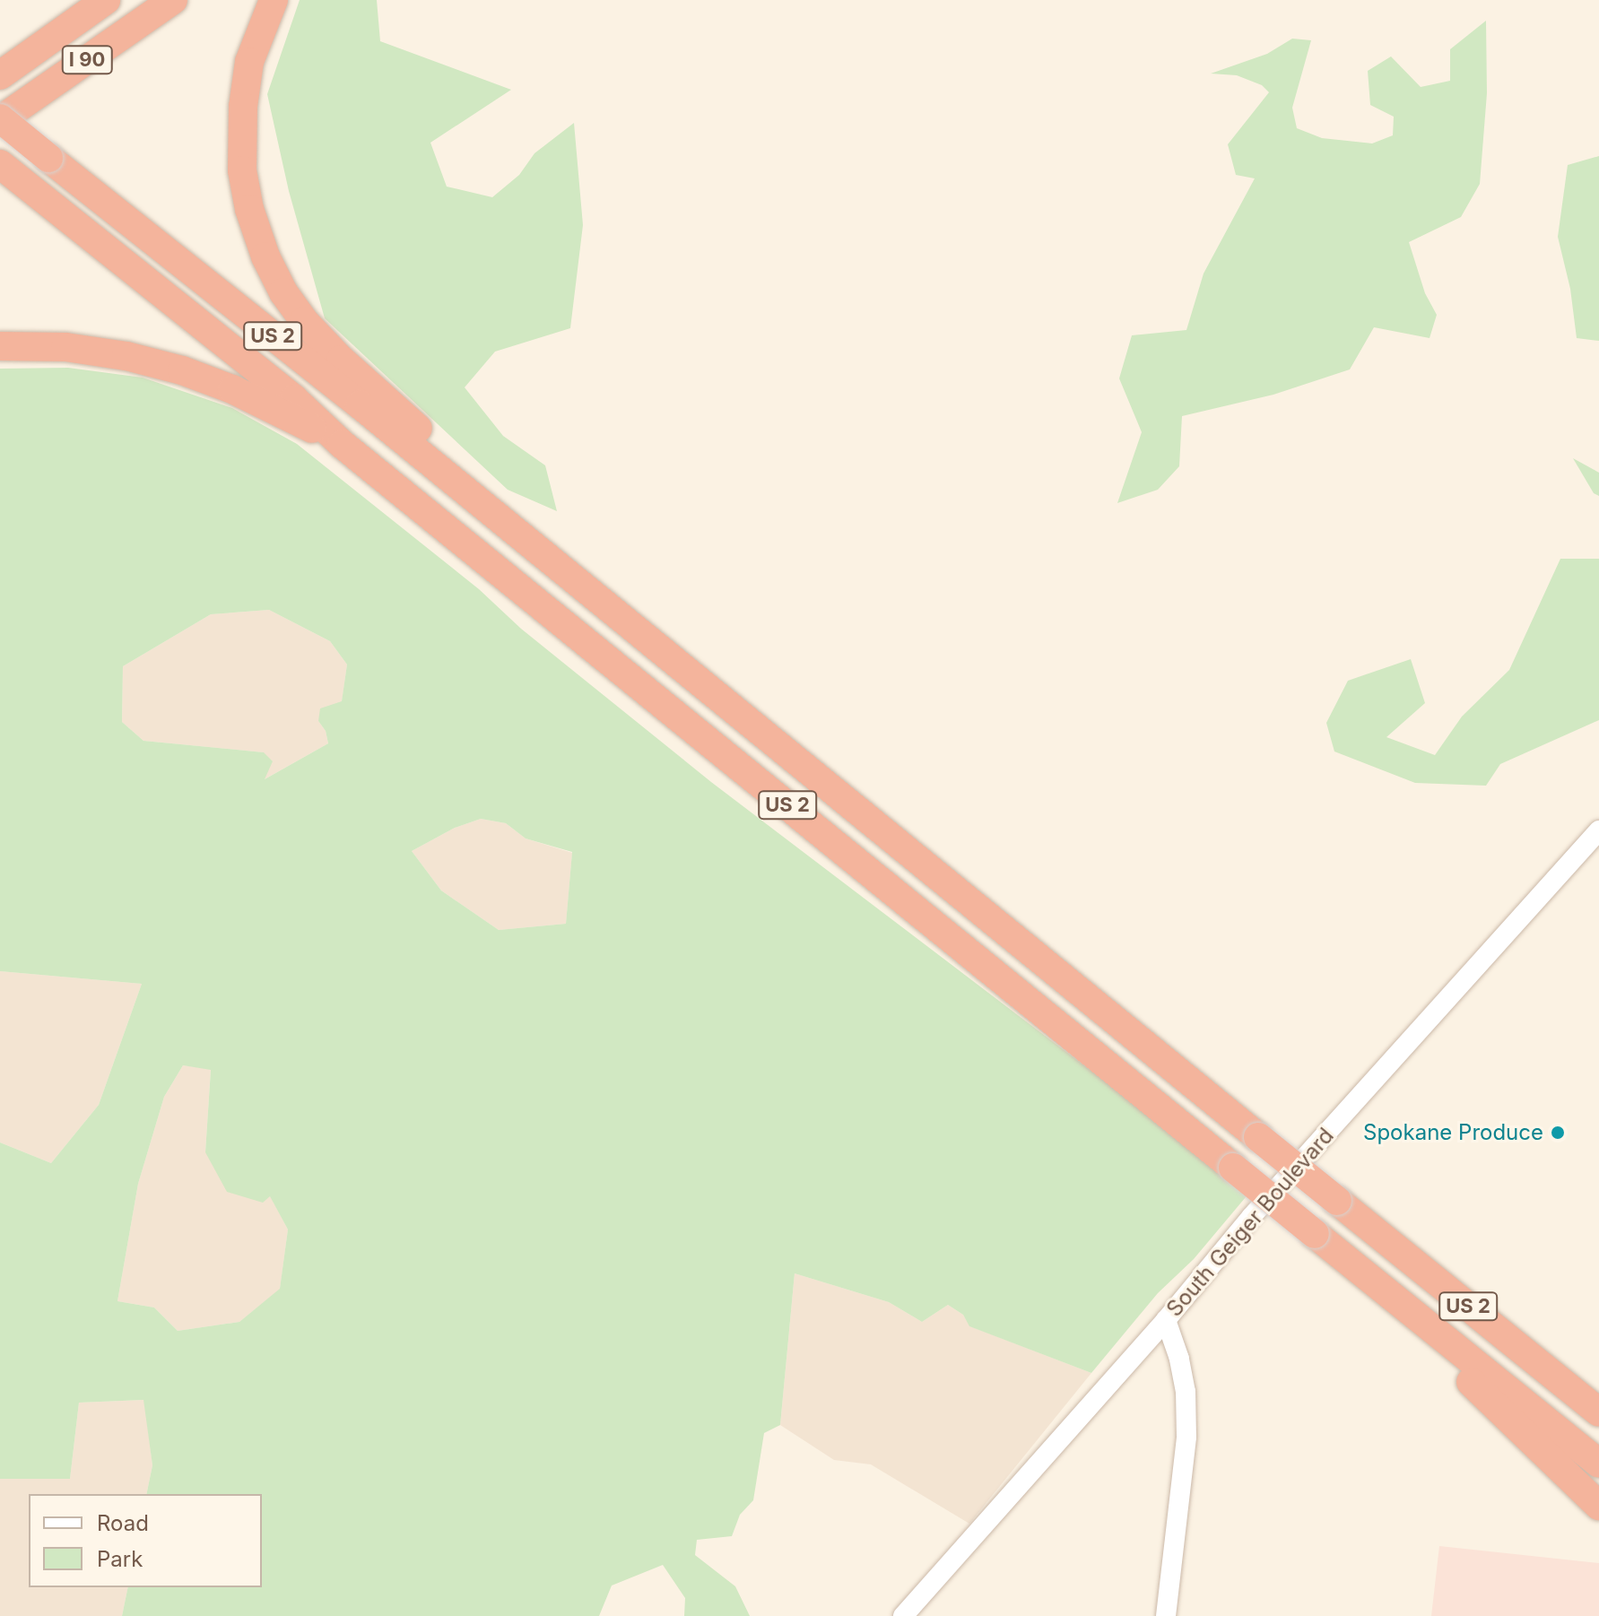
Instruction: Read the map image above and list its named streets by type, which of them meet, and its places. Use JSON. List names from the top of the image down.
{
  "streets": {
    "highway": ["I 90", "US 2"],
    "street": ["South Geiger Boulevard"]
  },
  "crossings": [
    ["I 90", "US 2"]
  ],
  "places": ["Spokane Produce"],
  "legend": ["Road", "Park"]
}
